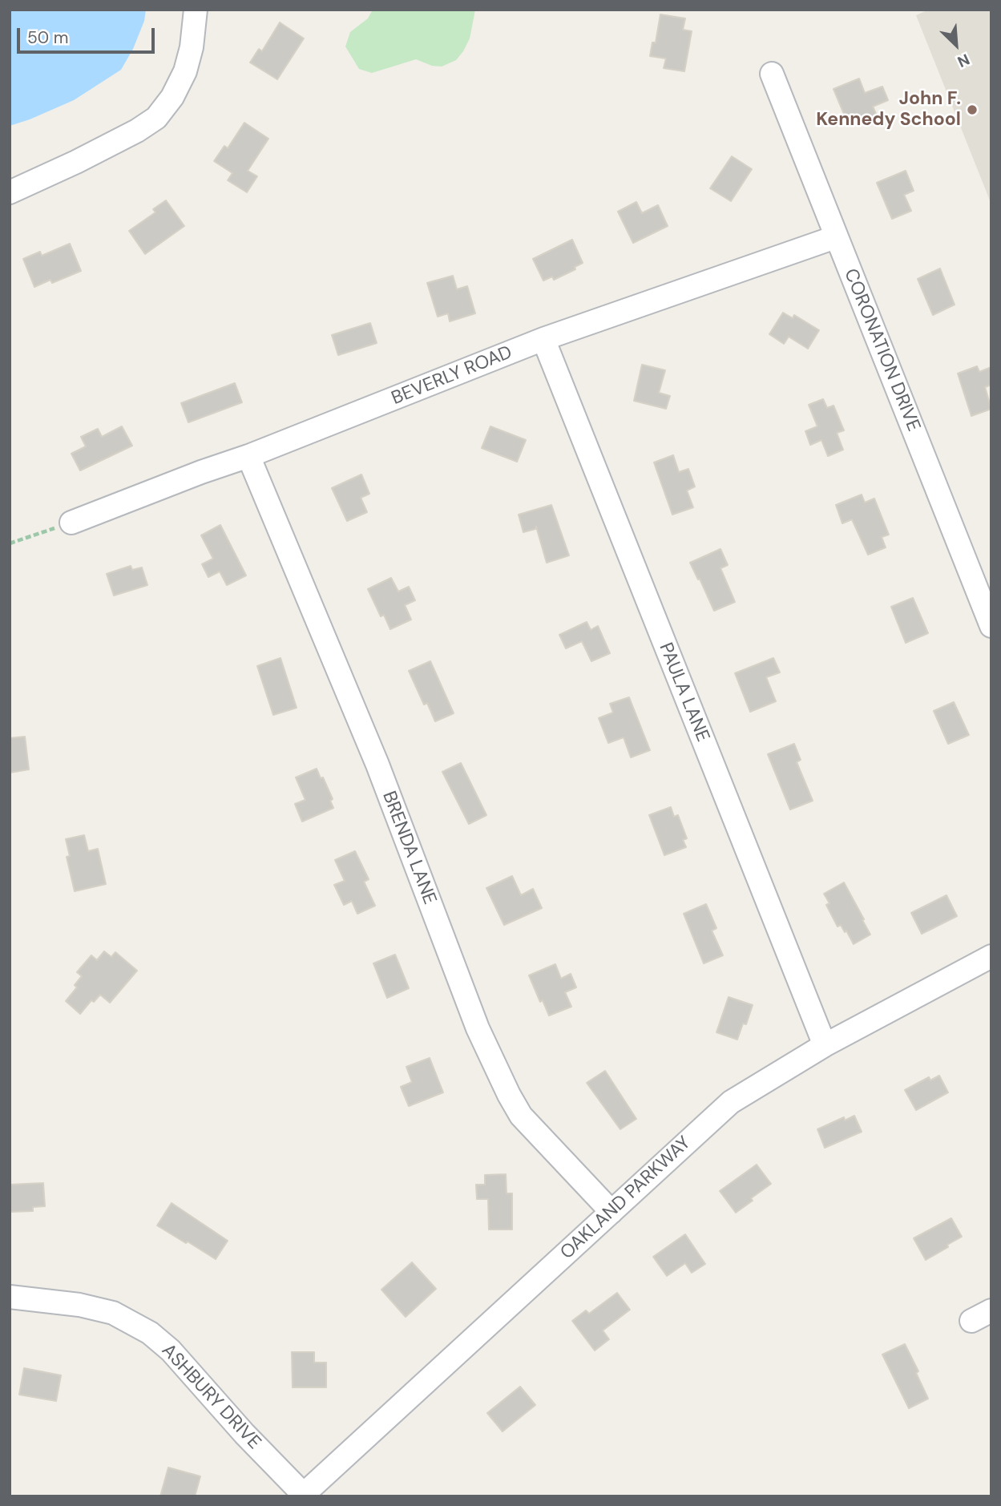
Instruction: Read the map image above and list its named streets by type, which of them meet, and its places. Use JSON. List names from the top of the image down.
{
  "streets": {
    "street": [
      "CORONATION DRIVE",
      "BEVERLY ROAD",
      "PAULA LANE",
      "BRENDA LANE",
      "OAKLAND PARKWAY",
      "ASHBURY DRIVE"
    ]
  },
  "crossings": [
    ["CORONATION DRIVE", "BEVERLY ROAD"],
    ["BEVERLY ROAD", "PAULA LANE"],
    ["BEVERLY ROAD", "BRENDA LANE"],
    ["PAULA LANE", "OAKLAND PARKWAY"],
    ["BRENDA LANE", "OAKLAND PARKWAY"],
    ["OAKLAND PARKWAY", "ASHBURY DRIVE"]
  ],
  "places": ["John F. Kennedy School"],
  "scale_bar": "50 m",
  "north": "bottom right"
}
